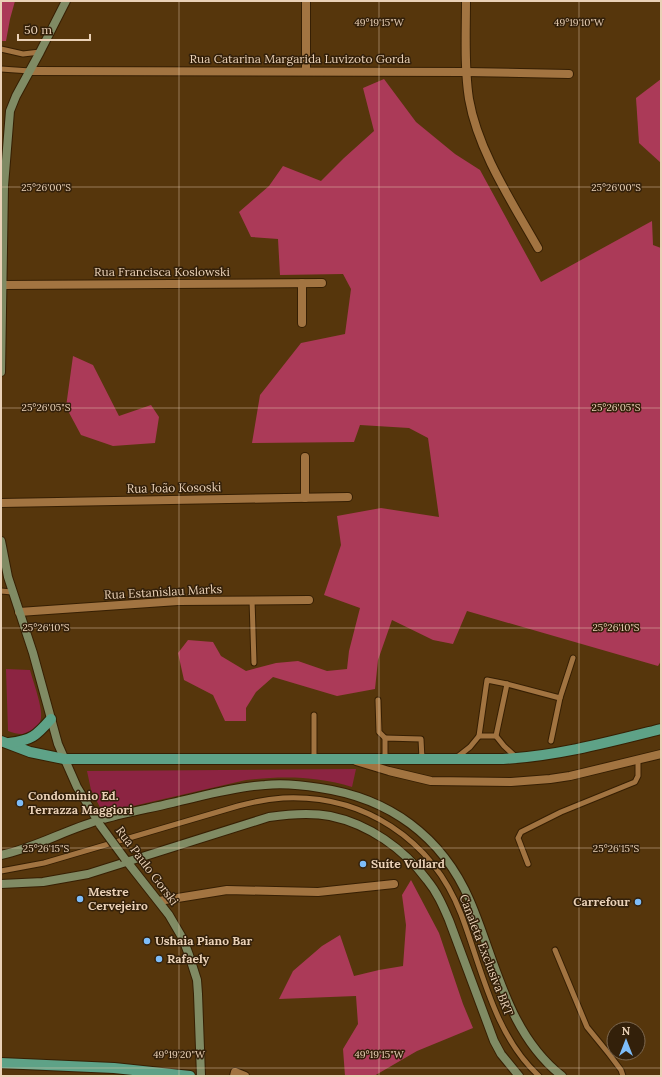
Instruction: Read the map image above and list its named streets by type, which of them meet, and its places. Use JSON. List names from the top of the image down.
{
  "streets": {
    "street": [
      "Rua Catarina Margarida Luvizoto Gorda",
      "Rua Francisca Koslowski",
      "Rua João Kososki",
      "Rua Estanislau Marks",
      "Rua Paulo Gorski"
    ],
    "lane": ["Canaleta Exclusiva BRT"]
  },
  "crossings": [
    ["Rua Estanislau Marks", "Rua Paulo Gorski"]
  ],
  "places": [
    "Condomínio Ed. Terrazza Maggiori",
    "Suíte Vollard",
    "Mestre Cervejeiro",
    "Carrefour",
    "Ushaia Piano Bar",
    "Rafaely"
  ],
  "scale_bar": "50 m",
  "north": "top",
  "coordinates": [
    "49°19'15\"W",
    "49°19'10\"W",
    "25°26'00\"S",
    "25°26'05\"S",
    "25°26'10\"S",
    "25°26'15\"S",
    "49°19'20\"W"
  ]
}
